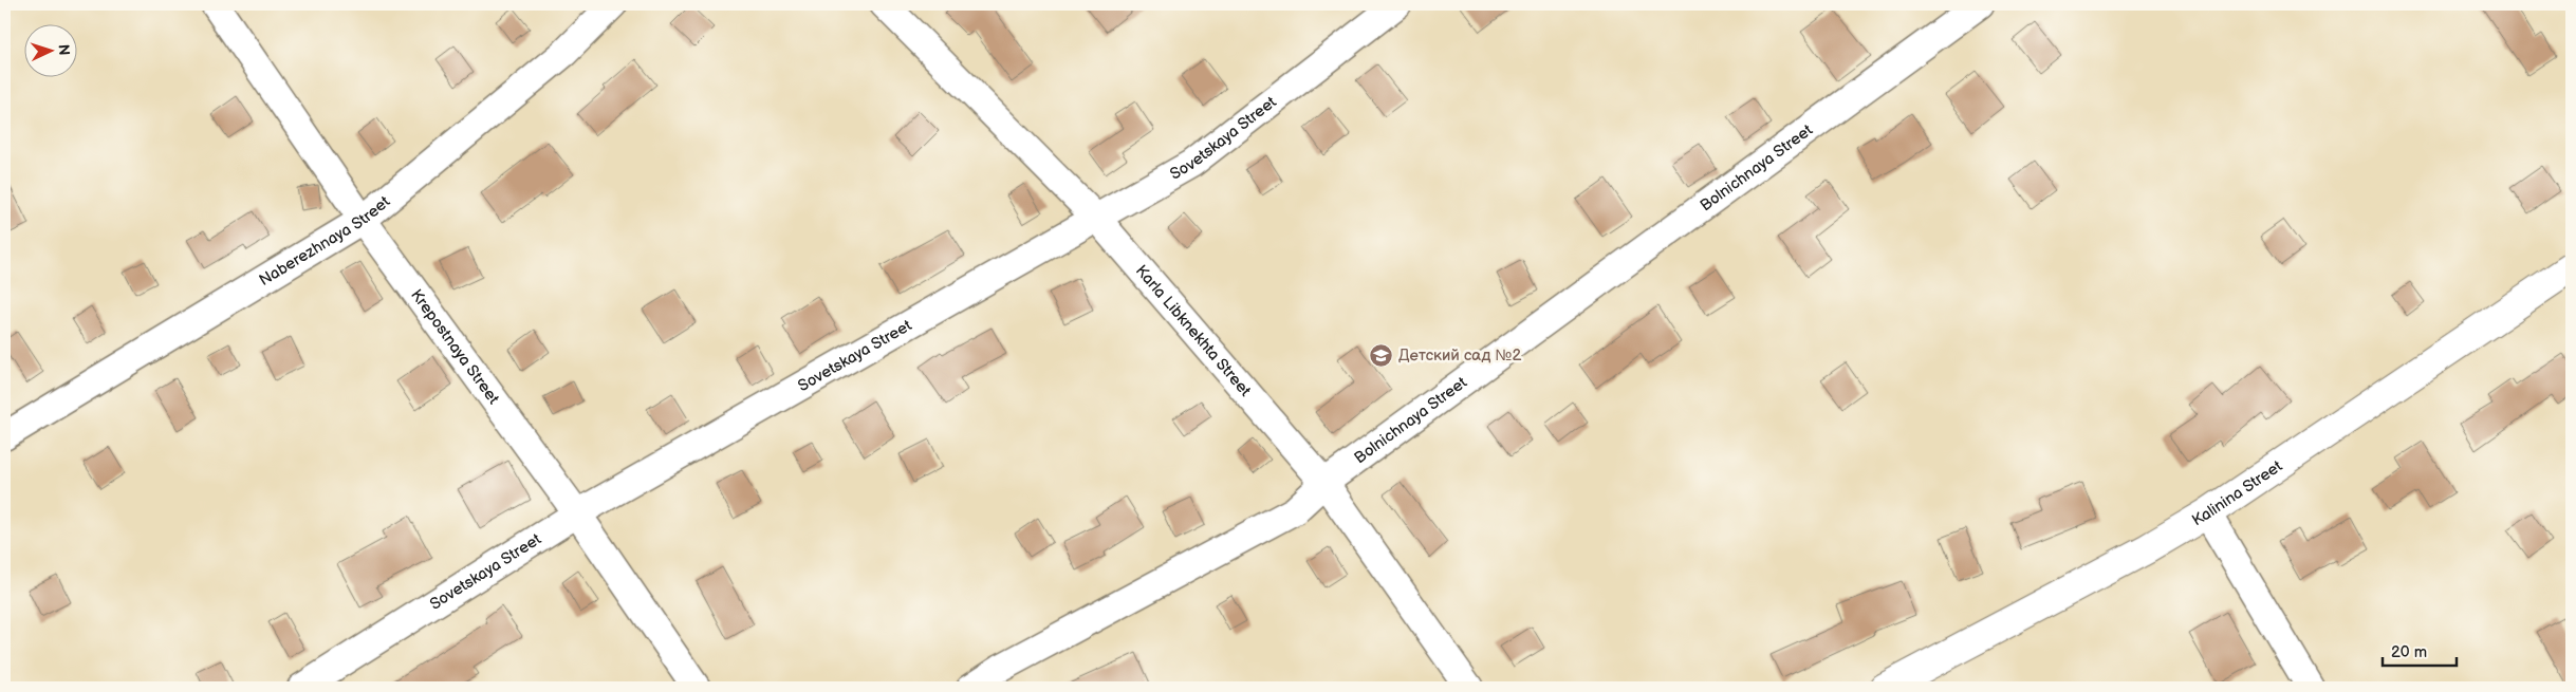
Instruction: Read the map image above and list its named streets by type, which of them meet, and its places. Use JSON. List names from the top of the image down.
{
  "streets": {
    "street": [
      "Sovetskaya Street",
      "Bolnichnaya Street",
      "Naberezhnaya Street",
      "Karla Libknekhta Street",
      "Krepostnaya Street",
      "Kalinina Street"
    ]
  },
  "crossings": [
    ["Sovetskaya Street", "Karla Libknekhta Street"],
    ["Sovetskaya Street", "Krepostnaya Street"],
    ["Bolnichnaya Street", "Karla Libknekhta Street"],
    ["Naberezhnaya Street", "Krepostnaya Street"]
  ],
  "places": {
    "school or university": ["Детский сад №2"]
  },
  "scale_bar": "20 m",
  "north": "right"
}
